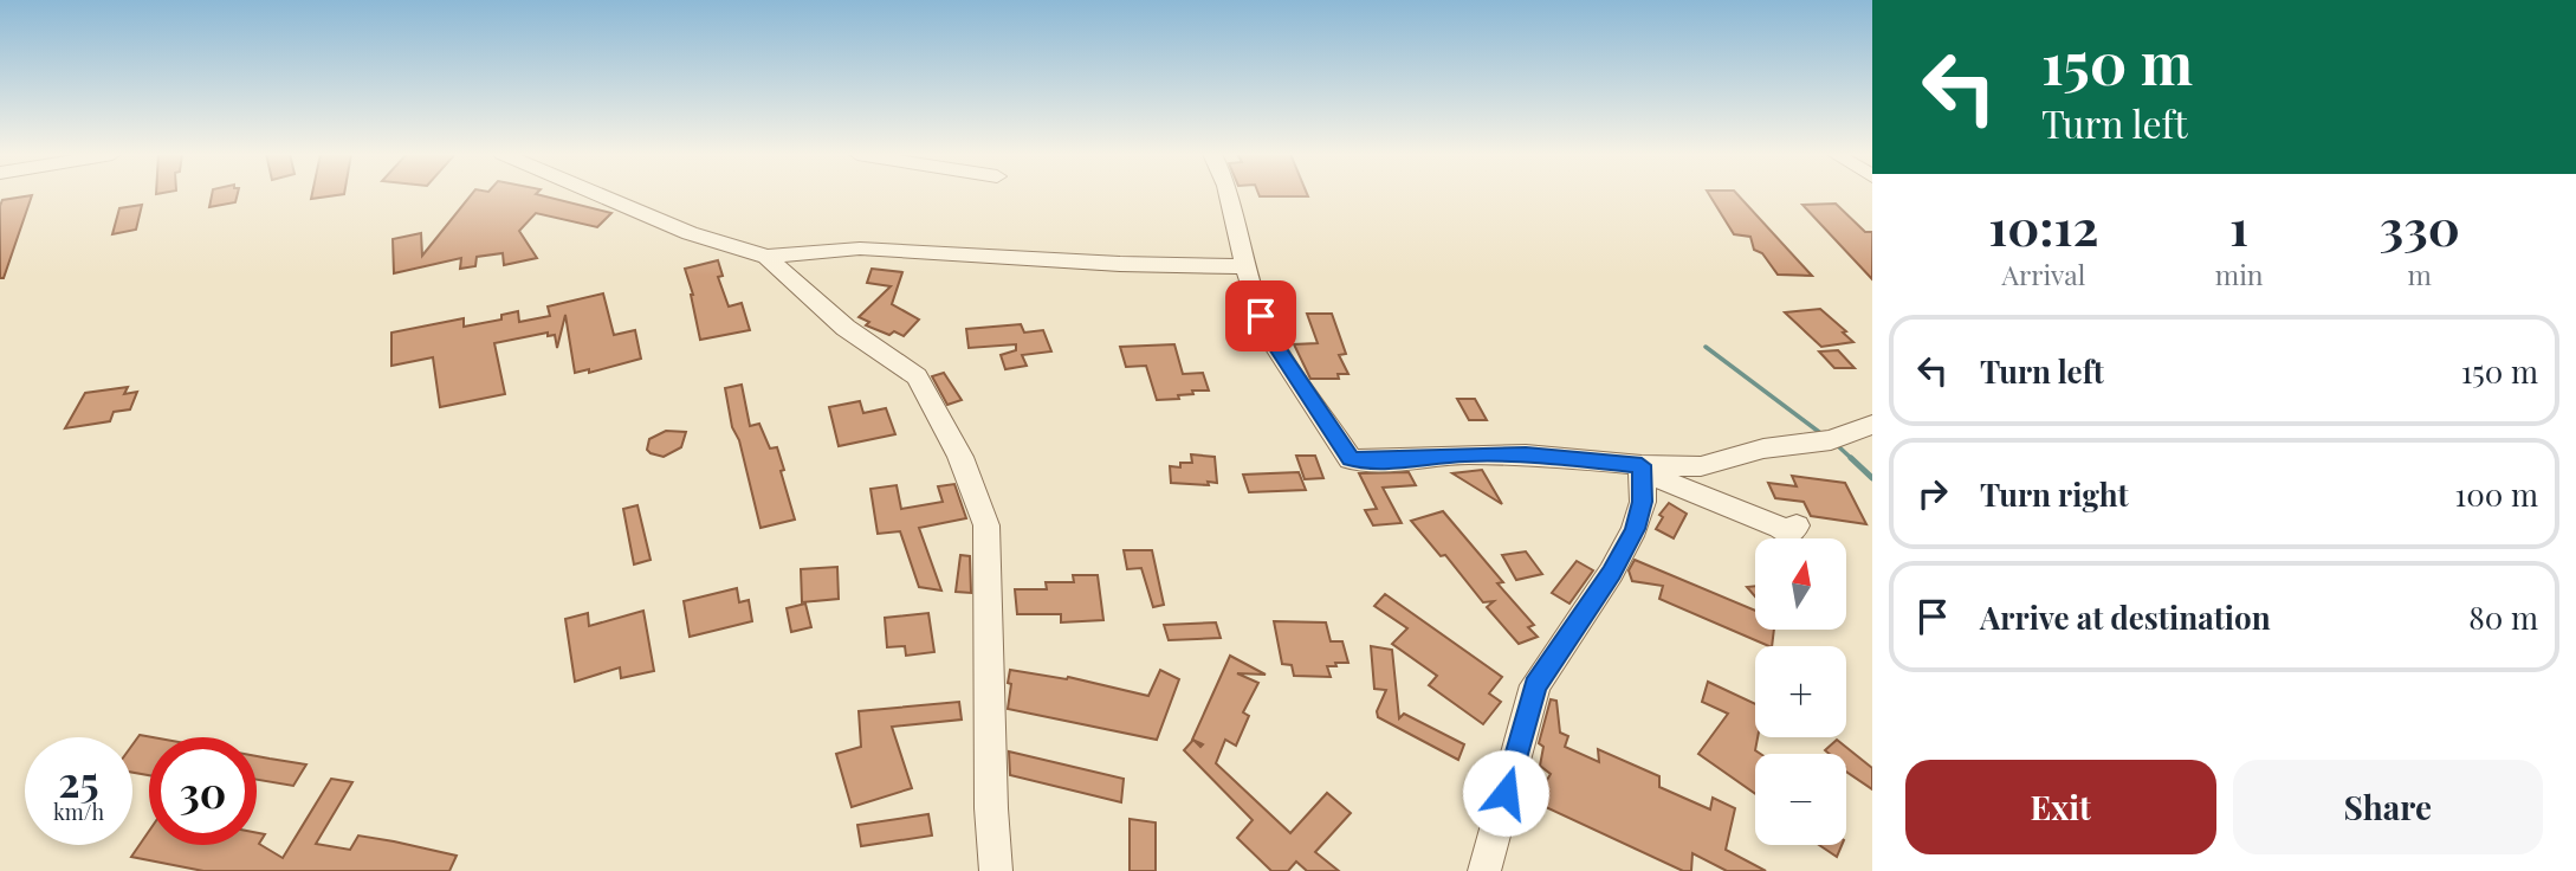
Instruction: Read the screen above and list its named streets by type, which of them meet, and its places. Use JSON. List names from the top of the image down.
{
  "north": "top",
  "page": {
    "turn": ["150 m", "Turn left"],
    "eta": [
      "10:12",
      "Arrival",
      "1",
      "min",
      "330",
      "m"
    ],
    "list": [
      {
        "name": "Turn left",
        "value": "150 m"
      },
      {
        "name": "Turn right",
        "value": "100 m"
      },
      {
        "name": "Arrive at destination",
        "value": "80 m"
      }
    ],
    "map_buttons": ["+", "−"],
    "speed": "25 km/h",
    "limit": "30",
    "buttons": ["Exit", "Share"]
  }
}
